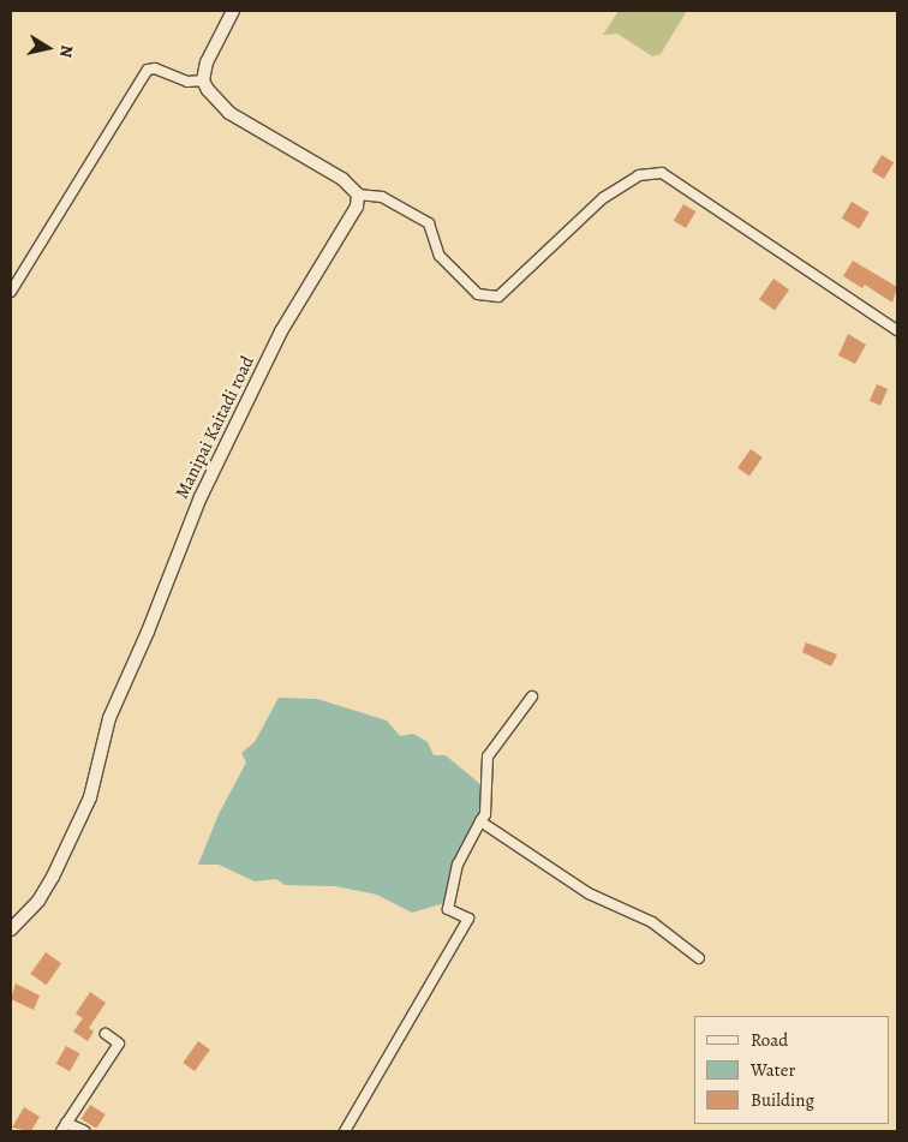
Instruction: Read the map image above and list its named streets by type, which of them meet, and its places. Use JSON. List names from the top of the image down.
{
  "streets": {
    "main road": ["Manipai Kaitadi road"]
  },
  "legend": ["Road", "Water", "Building"],
  "north": "right"
}
